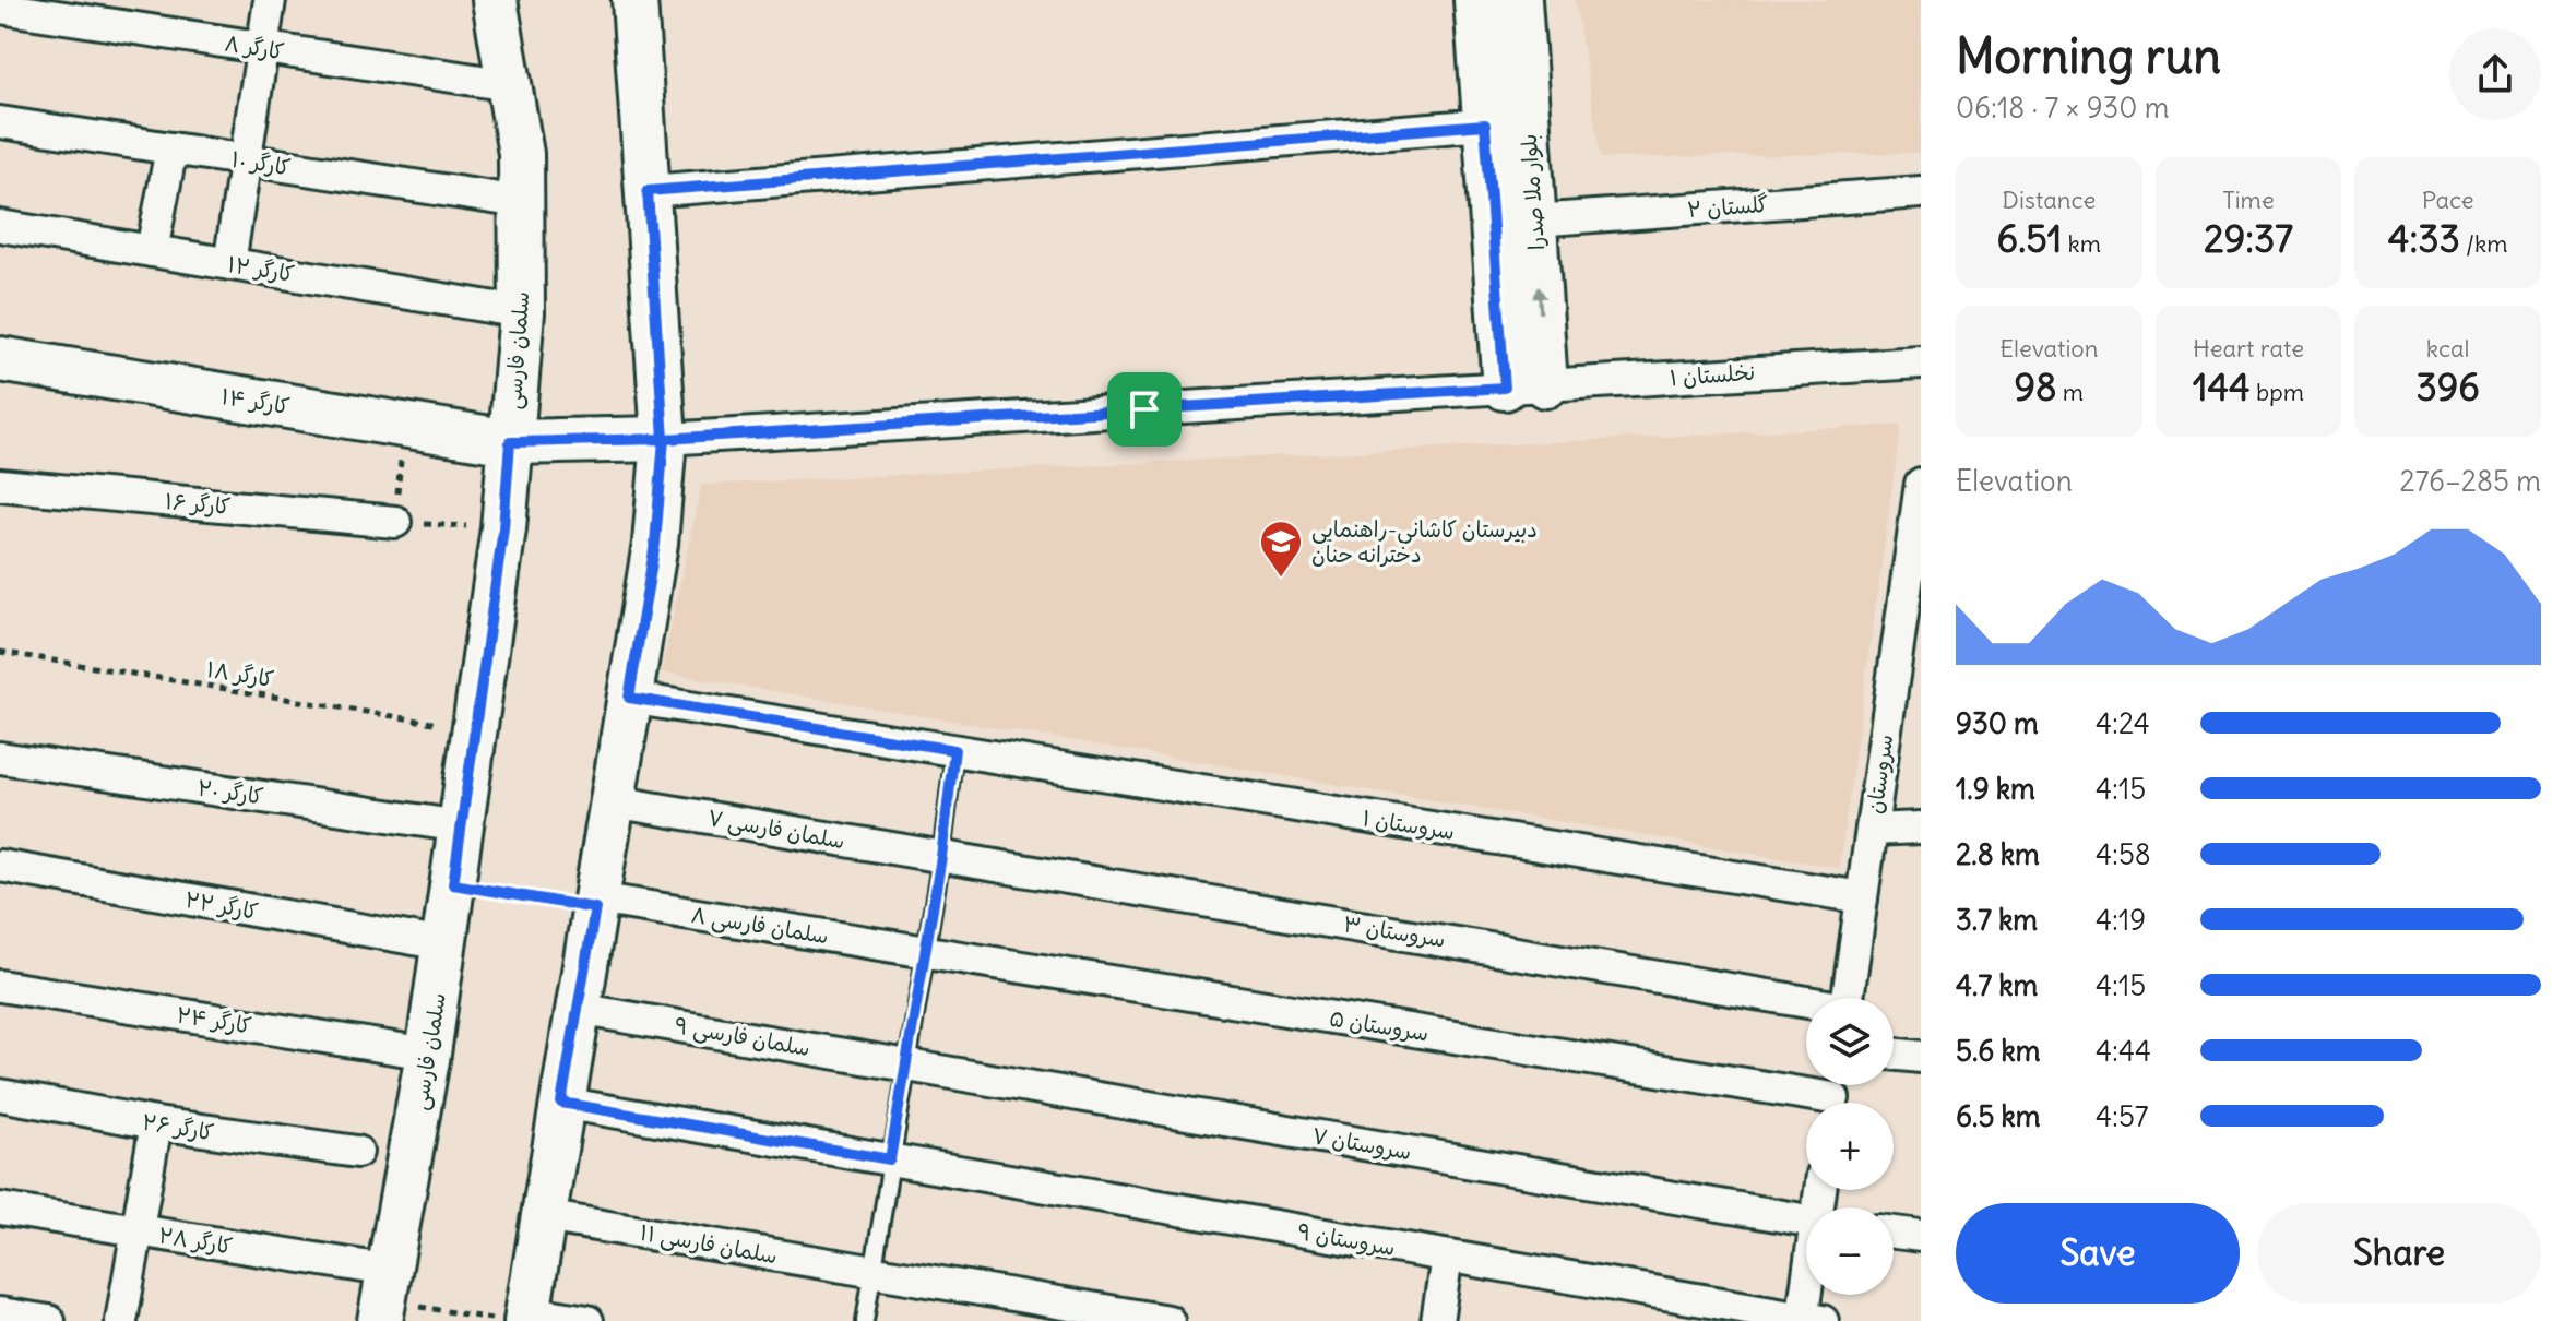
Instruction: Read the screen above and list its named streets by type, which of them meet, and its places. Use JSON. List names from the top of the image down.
{
  "streets": {
    "street": [
      "کارگر ۸",
      "کارگر ۱۰",
      "بلوار ملا صدرا",
      "گلستان ۲",
      "کارگر ۱۲",
      "سلمان فارسی",
      "نخلستان ۱",
      "کارگر ۱۴",
      "کارگر ۱۶",
      "سروستان",
      "کارگر ۲۰",
      "سروستان ۱",
      "سلمان فارسی ۷",
      "کارگر ۲۲",
      "سلمان فارسی ۸",
      "سروستان ۳",
      "کارگر ۲۴",
      "سروستان ۵",
      "سلمان فارسی ۹",
      "کارگر ۲۶",
      "سروستان ۷",
      "سروستان ۹",
      "کارگر ۲۸",
      "سلمان فارسی ۱۱"
    ],
    "path": ["کارگر ۱۸"]
  },
  "crossings": [
    ["کارگر ۸", "سلمان فارسی"],
    ["کارگر ۱۰", "سلمان فارسی"],
    ["بلوار ملا صدرا", "گلستان ۲"],
    ["بلوار ملا صدرا", "نخلستان ۱"],
    ["کارگر ۱۲", "سلمان فارسی"],
    ["سلمان فارسی", "کارگر ۱۴"],
    ["سلمان فارسی", "کارگر ۱۸"],
    ["سلمان فارسی", "کارگر ۲۰"],
    ["سلمان فارسی", "کارگر ۲۲"],
    ["سلمان فارسی", "کارگر ۲۴"],
    ["سلمان فارسی", "کارگر ۲۸"],
    ["نخلستان ۱", "کارگر ۱۴"],
    ["سروستان", "سروستان ۱"],
    ["سلمان فارسی ۷", "سروستان ۳"],
    ["سلمان فارسی ۸", "سروستان ۵"],
    ["سلمان فارسی ۹", "سروستان ۷"]
  ],
  "places": {
    "school or university": ["دبیرستان کاشانی-راهنمایی دخترانه حنان"]
  },
  "page": {
    "heading": ["Morning run", "06:18 · 7 × 930 m"],
    "stats": [
      ["Distance", "6.51 km"],
      ["Time", "29:37"],
      ["Pace", "4:33 /km"],
      ["Elevation", "98 m"],
      ["Heart rate", "144 bpm"],
      ["kcal", "396"]
    ],
    "chart": ["Elevation", "276–285 m"],
    "list": [
      {
        "name": "930 m",
        "note": "4:24"
      },
      {
        "name": "1.9 km",
        "note": "4:15"
      },
      {
        "name": "2.8 km",
        "note": "4:58"
      },
      {
        "name": "3.7 km",
        "note": "4:19"
      },
      {
        "name": "4.7 km",
        "note": "4:15"
      },
      {
        "name": "5.6 km",
        "note": "4:44"
      },
      {
        "name": "6.5 km",
        "note": "4:57"
      }
    ],
    "map_buttons": ["+", "−"],
    "buttons": ["Save", "Share"]
  }
}
